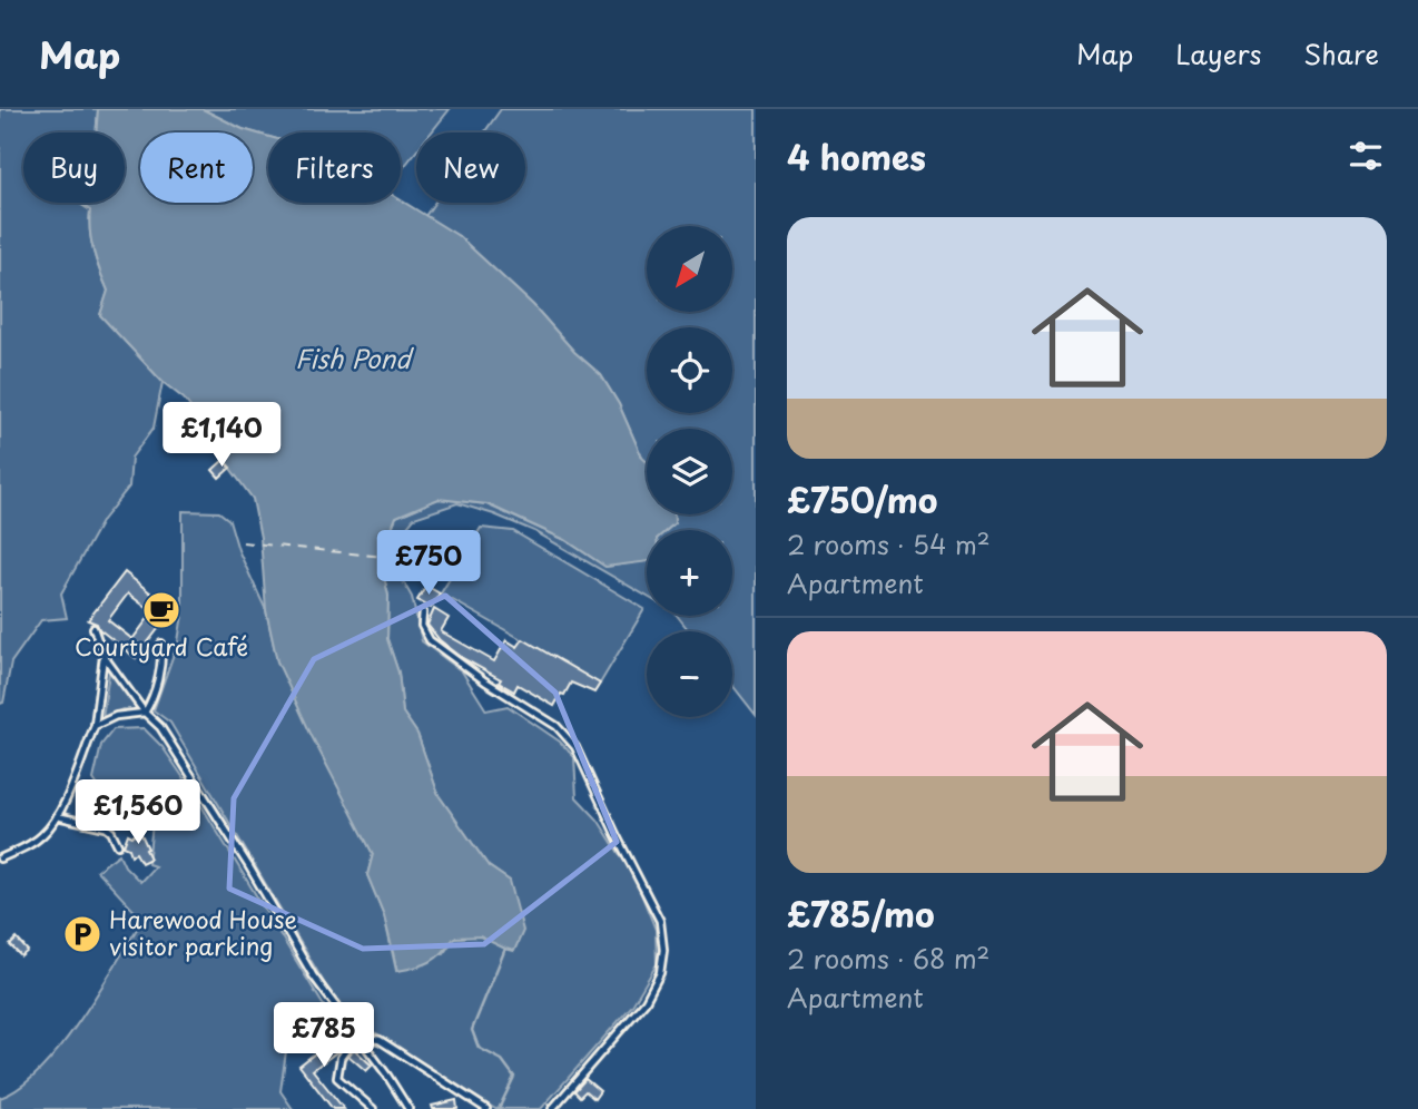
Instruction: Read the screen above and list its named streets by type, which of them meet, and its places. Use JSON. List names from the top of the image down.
{
  "water": ["Fish Pond"],
  "places": {
    "cafe": ["Courtyard Café"],
    "parking": ["Harewood House visitor parking"]
  },
  "north": "bottom left",
  "page": {
    "header": "Map",
    "nav": ["Map", "Layers", "Share"],
    "heading": "4 homes",
    "chip": [
      "Buy",
      "Rent",
      "Filters",
      "New"
    ],
    "list": [
      {
        "name": "£750/mo",
        "note": "2 rooms · 54 m² · Apartment"
      },
      {
        "name": "£785/mo",
        "note": "2 rooms · 68 m² · Apartment"
      }
    ],
    "map_buttons": ["+", "−"],
    "price": [
      "£1,140",
      "£750",
      "£1,560",
      "£785"
    ]
  }
}
